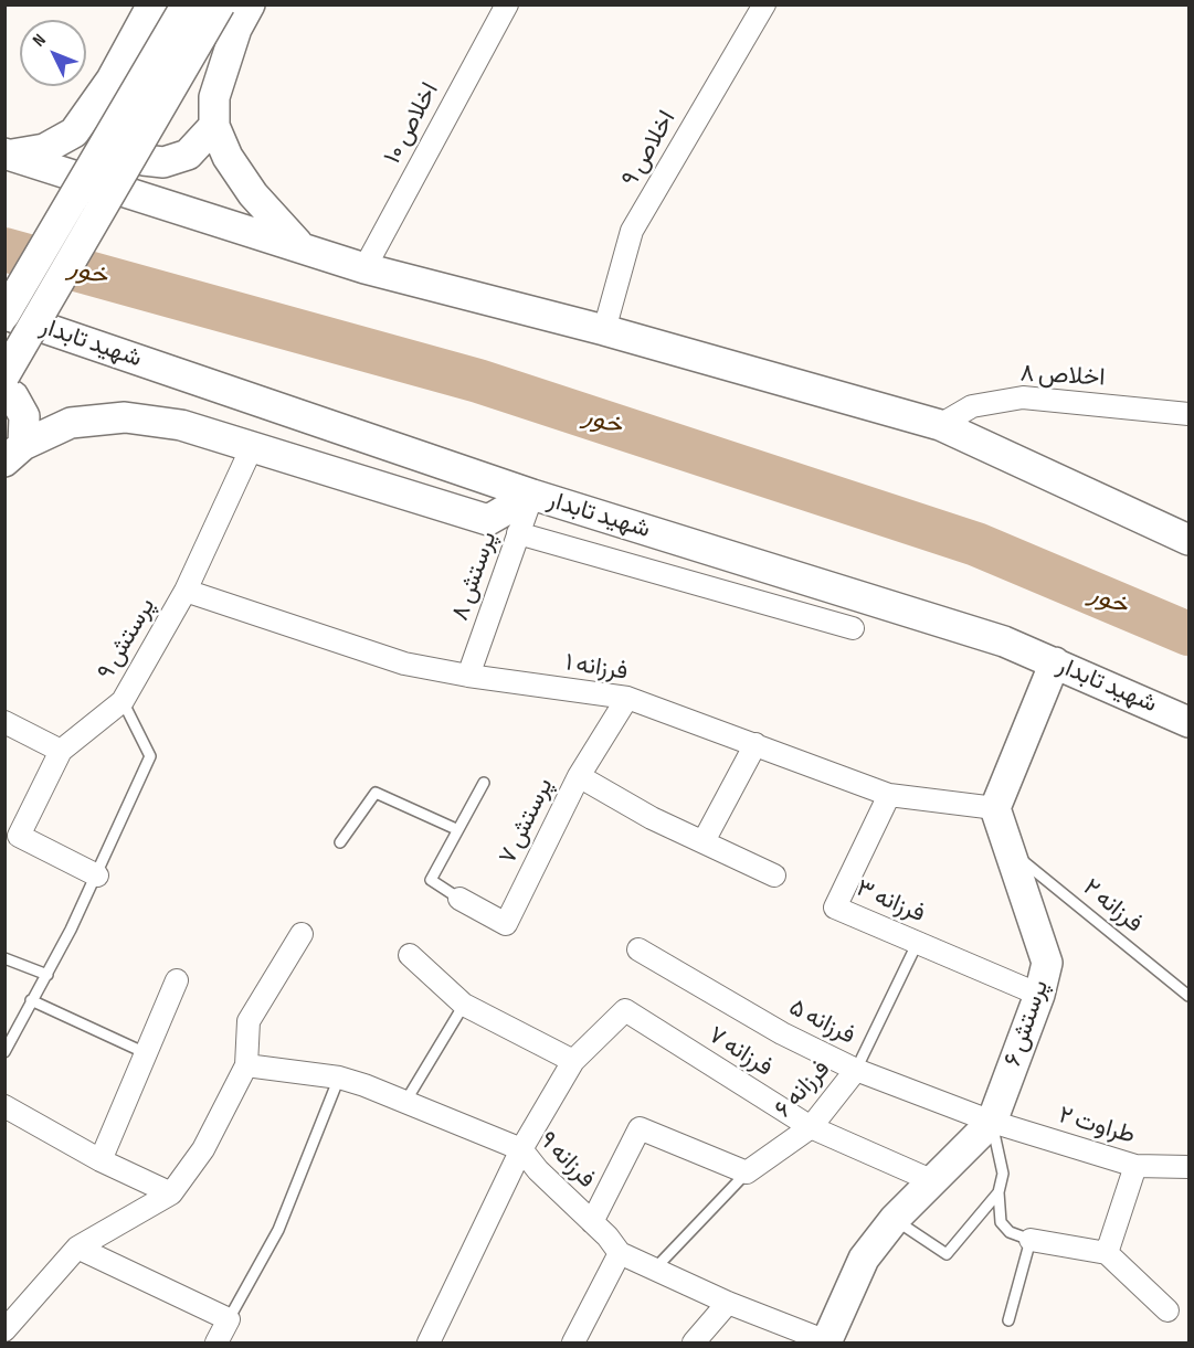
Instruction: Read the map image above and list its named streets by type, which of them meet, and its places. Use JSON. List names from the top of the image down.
{
  "streets": {
    "street": [
      "اخلاص ۱۰",
      "اخلاص ۹",
      "شهید تابدار",
      "اخلاص ۸",
      "پرستش ۸",
      "پرستش ۹",
      "فرزانه ۱",
      "پرستش ۷",
      "فرزانه ۳",
      "فرزانه ۵",
      "پرستش ۶",
      "فرزانه ۷",
      "فرزانه ۶",
      "طراوت ۲",
      "فرزانه ۹"
    ],
    "lane": ["فرزانه ۲"]
  },
  "crossings": [
    ["شهید تابدار", "پرستش ۸"],
    ["پرستش ۸", "فرزانه ۱"],
    ["پرستش ۹", "فرزانه ۱"],
    ["فرزانه ۱", "پرستش ۷"],
    ["فرزانه ۱", "فرزانه ۳"],
    ["فرزانه ۱", "پرستش ۶"],
    ["فرزانه ۳", "پرستش ۶"],
    ["فرزانه ۳", "فرزانه ۶"],
    ["فرزانه ۲", "پرستش ۶"],
    ["فرزانه ۵", "پرستش ۶"],
    ["فرزانه ۵", "فرزانه ۶"],
    ["فرزانه ۵", "طراوت ۲"],
    ["پرستش ۶", "فرزانه ۷"],
    ["پرستش ۶", "طراوت ۲"],
    ["پرستش ۶", "فرزانه ۹"],
    ["فرزانه ۷", "فرزانه ۶"],
    ["فرزانه ۶", "فرزانه ۹"]
  ],
  "water": ["خور"],
  "north": "top left"
}
